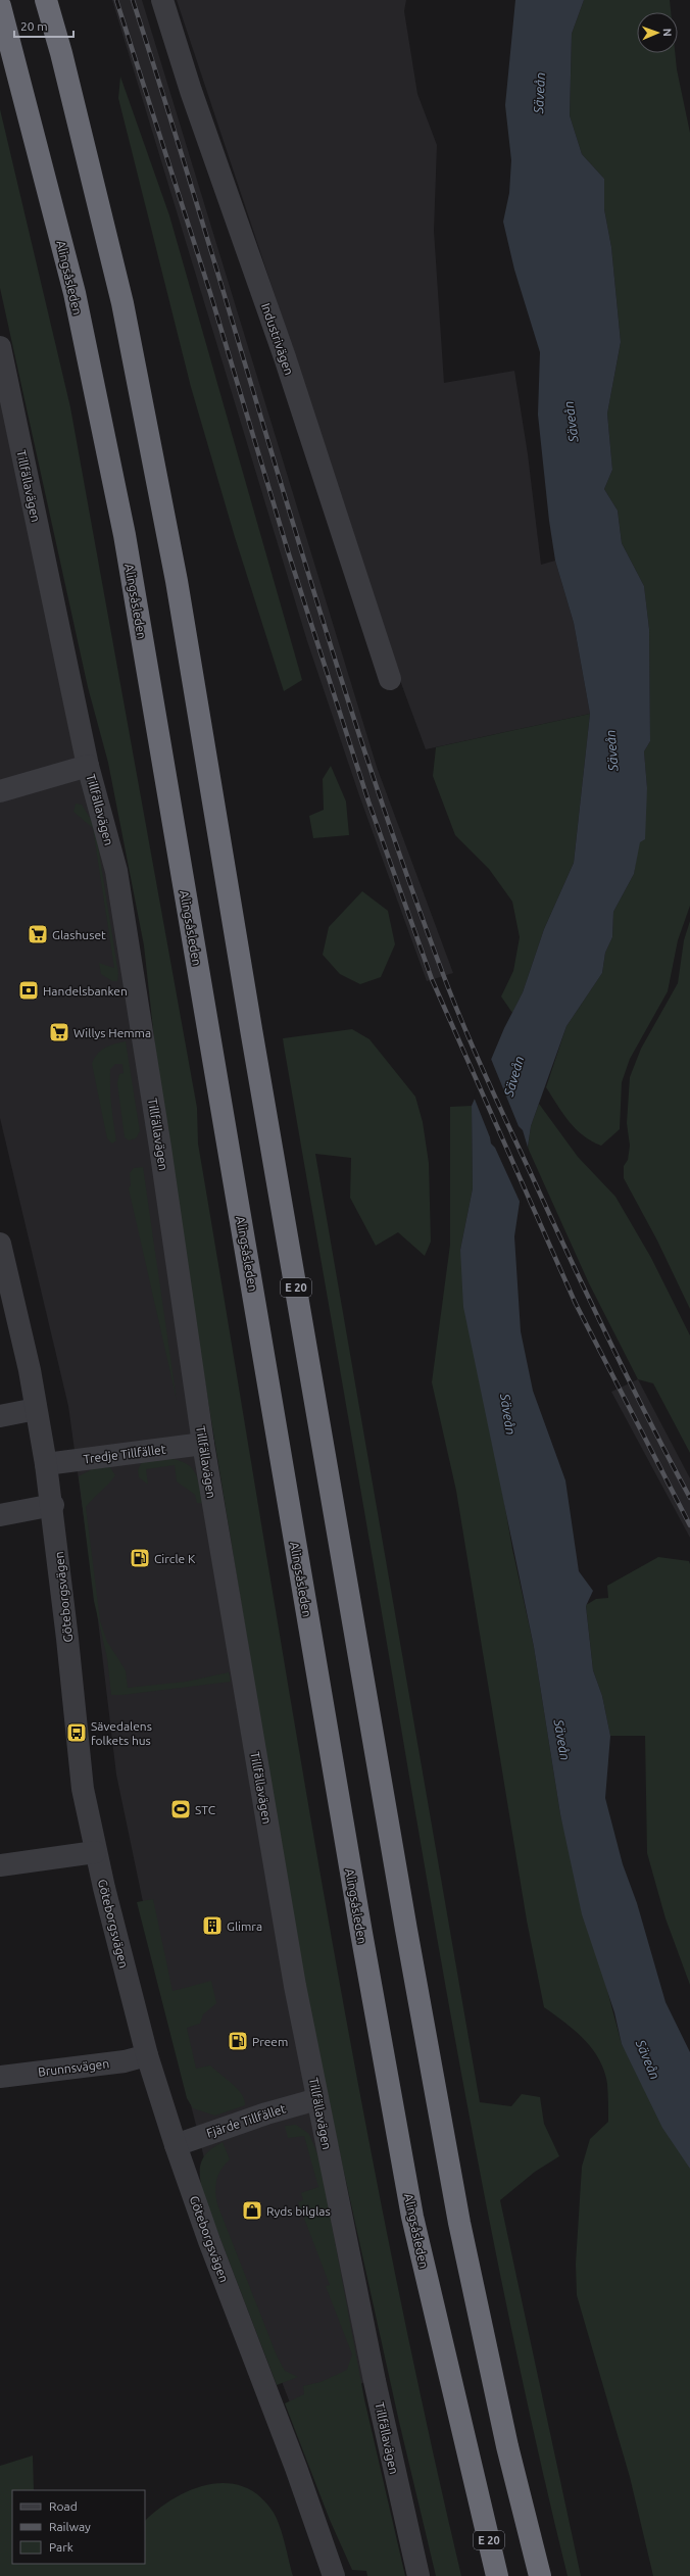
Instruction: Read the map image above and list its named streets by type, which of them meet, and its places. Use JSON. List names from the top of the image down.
{
  "streets": {
    "highway": ["Alingsåsleden", "E 20"],
    "street": [
      "Industrivägen",
      "Tillfällavägen",
      "Tredje Tillfället",
      "Göteborgsvägen",
      "Brunnsvägen",
      "Fjärde Tillfället"
    ]
  },
  "crossings": [
    ["Tillfällavägen", "Tredje Tillfället"],
    ["Tillfällavägen", "Fjärde Tillfället"],
    ["Tredje Tillfället", "Göteborgsvägen"],
    ["Göteborgsvägen", "Brunnsvägen"],
    ["Göteborgsvägen", "Fjärde Tillfället"]
  ],
  "water": ["Säveån"],
  "places": {
    "supermarket": ["Glashuset", "Willys Hemma"],
    "bank": ["Handelsbanken"],
    "fuel station": ["Circle K", "Preem"],
    "bus stop": ["Sävedalens folkets hus"],
    "sports": ["STC"],
    "building": ["Glimra"],
    "shop": ["Ryds bilglas"]
  },
  "legend": ["Road", "Railway", "Park"],
  "scale_bar": "20 m",
  "north": "right"
}
